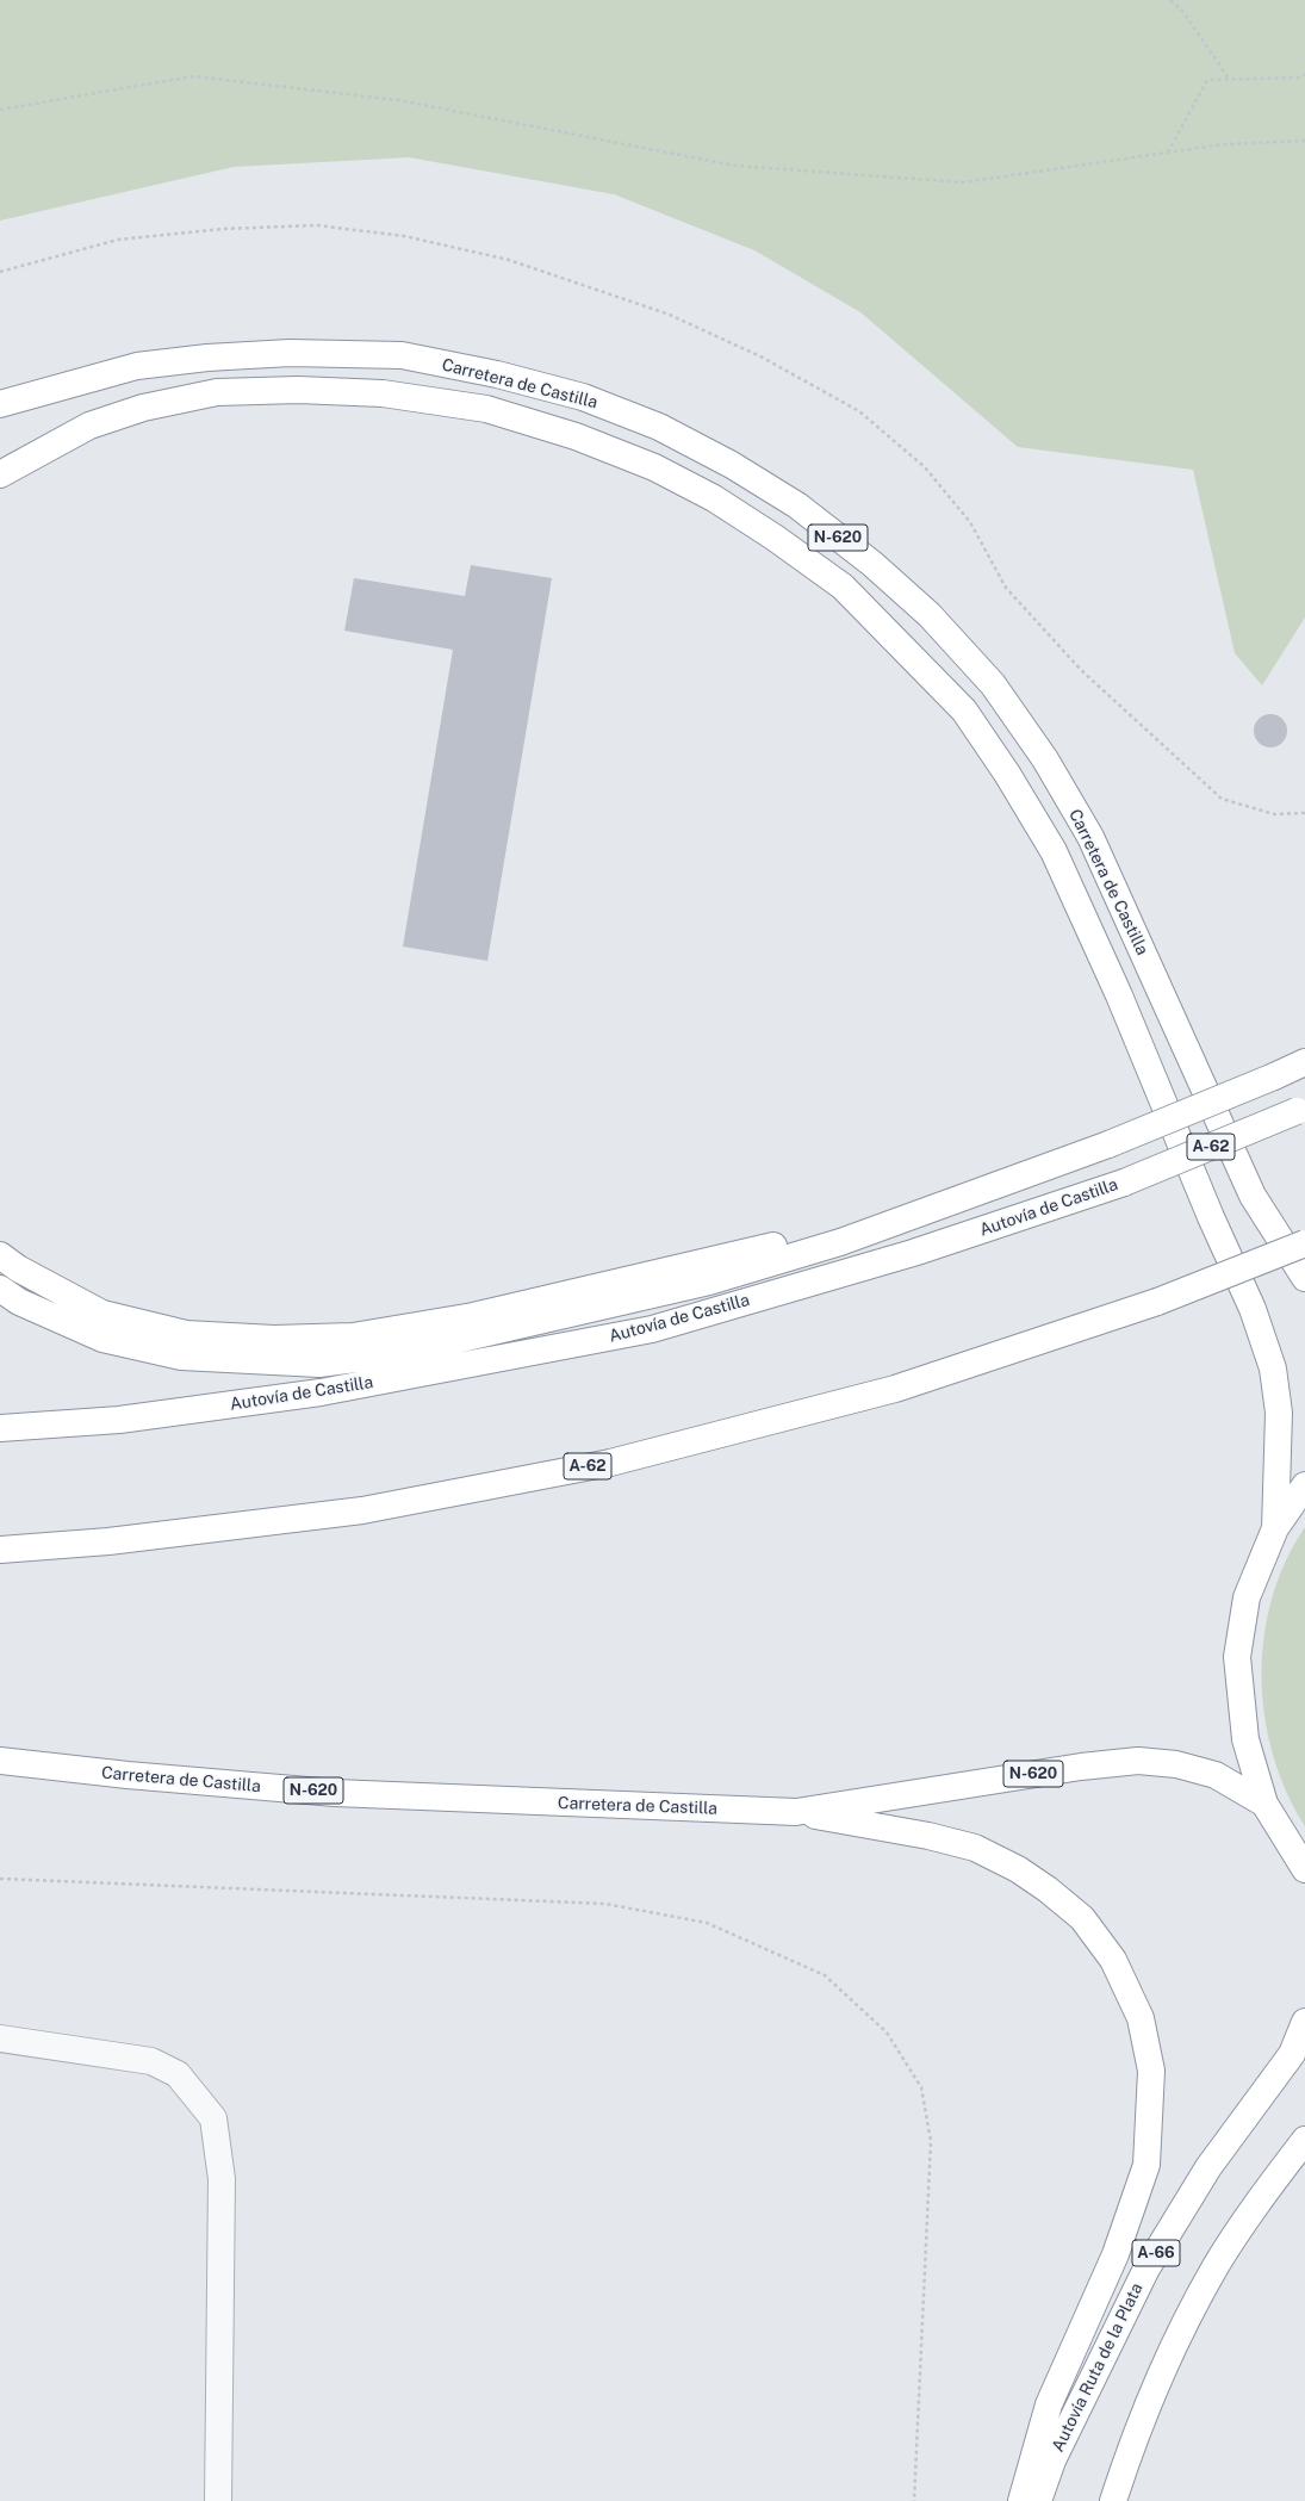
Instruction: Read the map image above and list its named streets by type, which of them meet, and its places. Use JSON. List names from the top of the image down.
{
  "streets": {
    "highway": [
      "Carretera de Castilla",
      "N-620",
      "A-62",
      "Autovía de Castilla",
      "A-66",
      "Autovía Ruta de la Plata"
    ]
  },
  "crossings": [
    ["Carretera de Castilla", "N-620"]
  ]
}
